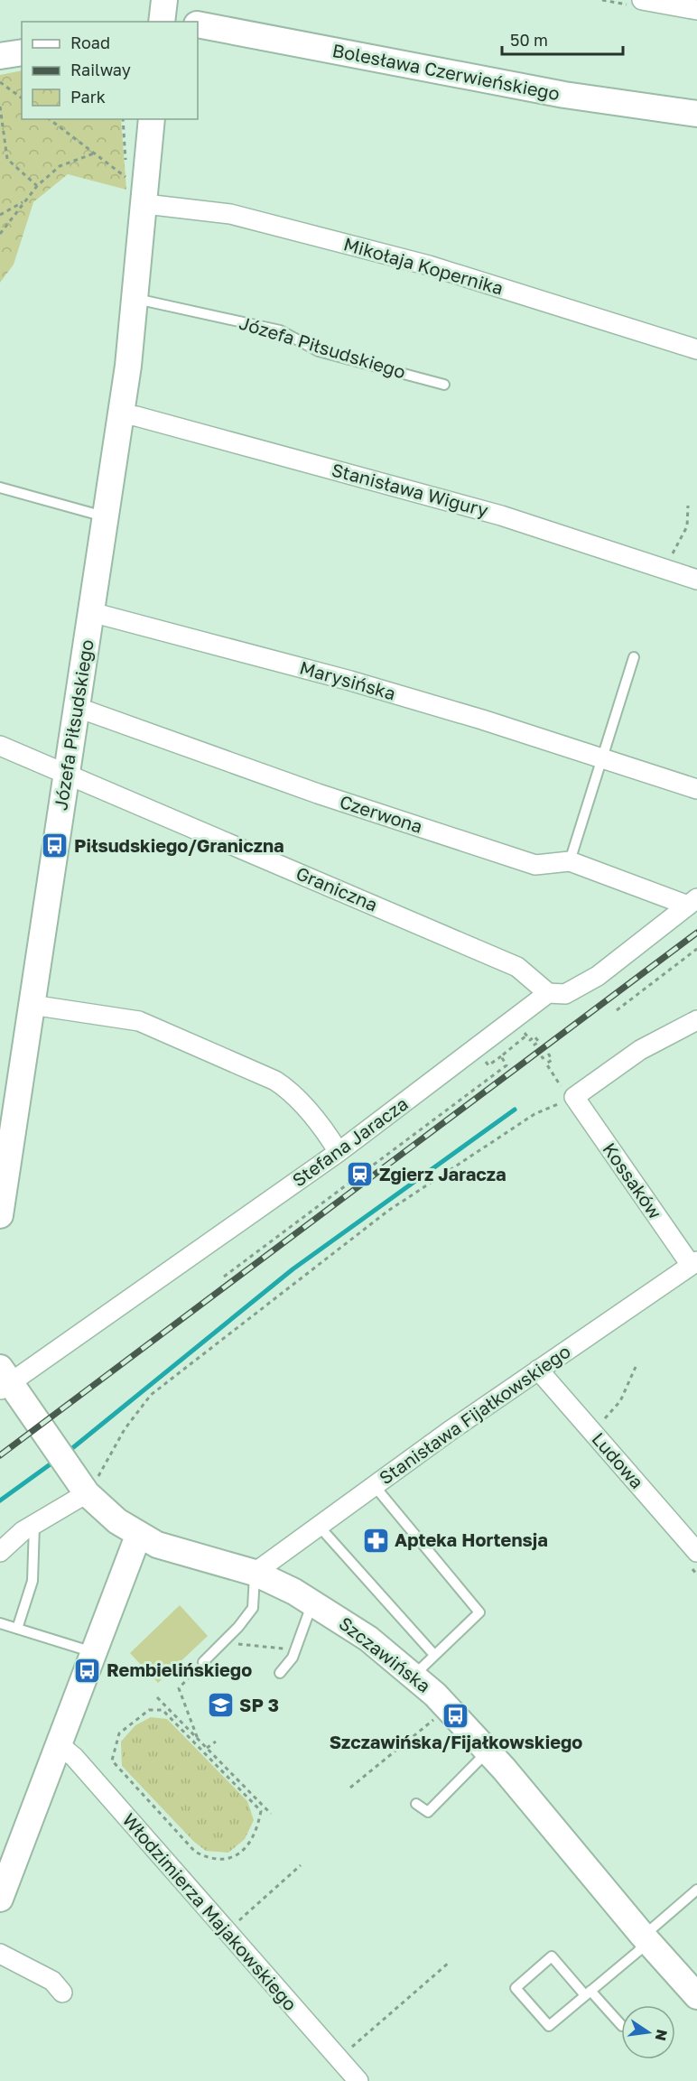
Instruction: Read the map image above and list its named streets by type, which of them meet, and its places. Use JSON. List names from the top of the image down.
{
  "streets": {
    "street": [
      "Bolesława Czerwieńskiego",
      "Mikołaja Kopernika",
      "Józefa Piłsudskiego",
      "Stanisława Wigury",
      "Marysińska",
      "Czerwona",
      "Graniczna",
      "Stefana Jaracza",
      "Kossaków",
      "Stanisława Fijałkowskiego",
      "Ludowa",
      "Szczawińska",
      "Włodzimierza Majakowskiego"
    ]
  },
  "crossings": [
    ["Mikołaja Kopernika", "Józefa Piłsudskiego"],
    ["Józefa Piłsudskiego", "Stanisława Wigury"],
    ["Józefa Piłsudskiego", "Marysińska"],
    ["Józefa Piłsudskiego", "Czerwona"],
    ["Józefa Piłsudskiego", "Graniczna"],
    ["Czerwona", "Stefana Jaracza"],
    ["Graniczna", "Stefana Jaracza"],
    ["Stefana Jaracza", "Szczawińska"],
    ["Kossaków", "Stanisława Fijałkowskiego"],
    ["Stanisława Fijałkowskiego", "Ludowa"],
    ["Stanisława Fijałkowskiego", "Szczawińska"]
  ],
  "places": {
    "bus stop": ["Piłsudskiego/Graniczna", "Rembielińskiego", "Szczawińska/Fijałkowskiego"],
    "station": ["Zgierz Jaracza"],
    "pharmacy": ["Apteka Hortensja"],
    "school or university": ["SP 3"]
  },
  "legend": ["Road", "Railway", "Park"],
  "scale_bar": "50 m",
  "north": "right"
}
